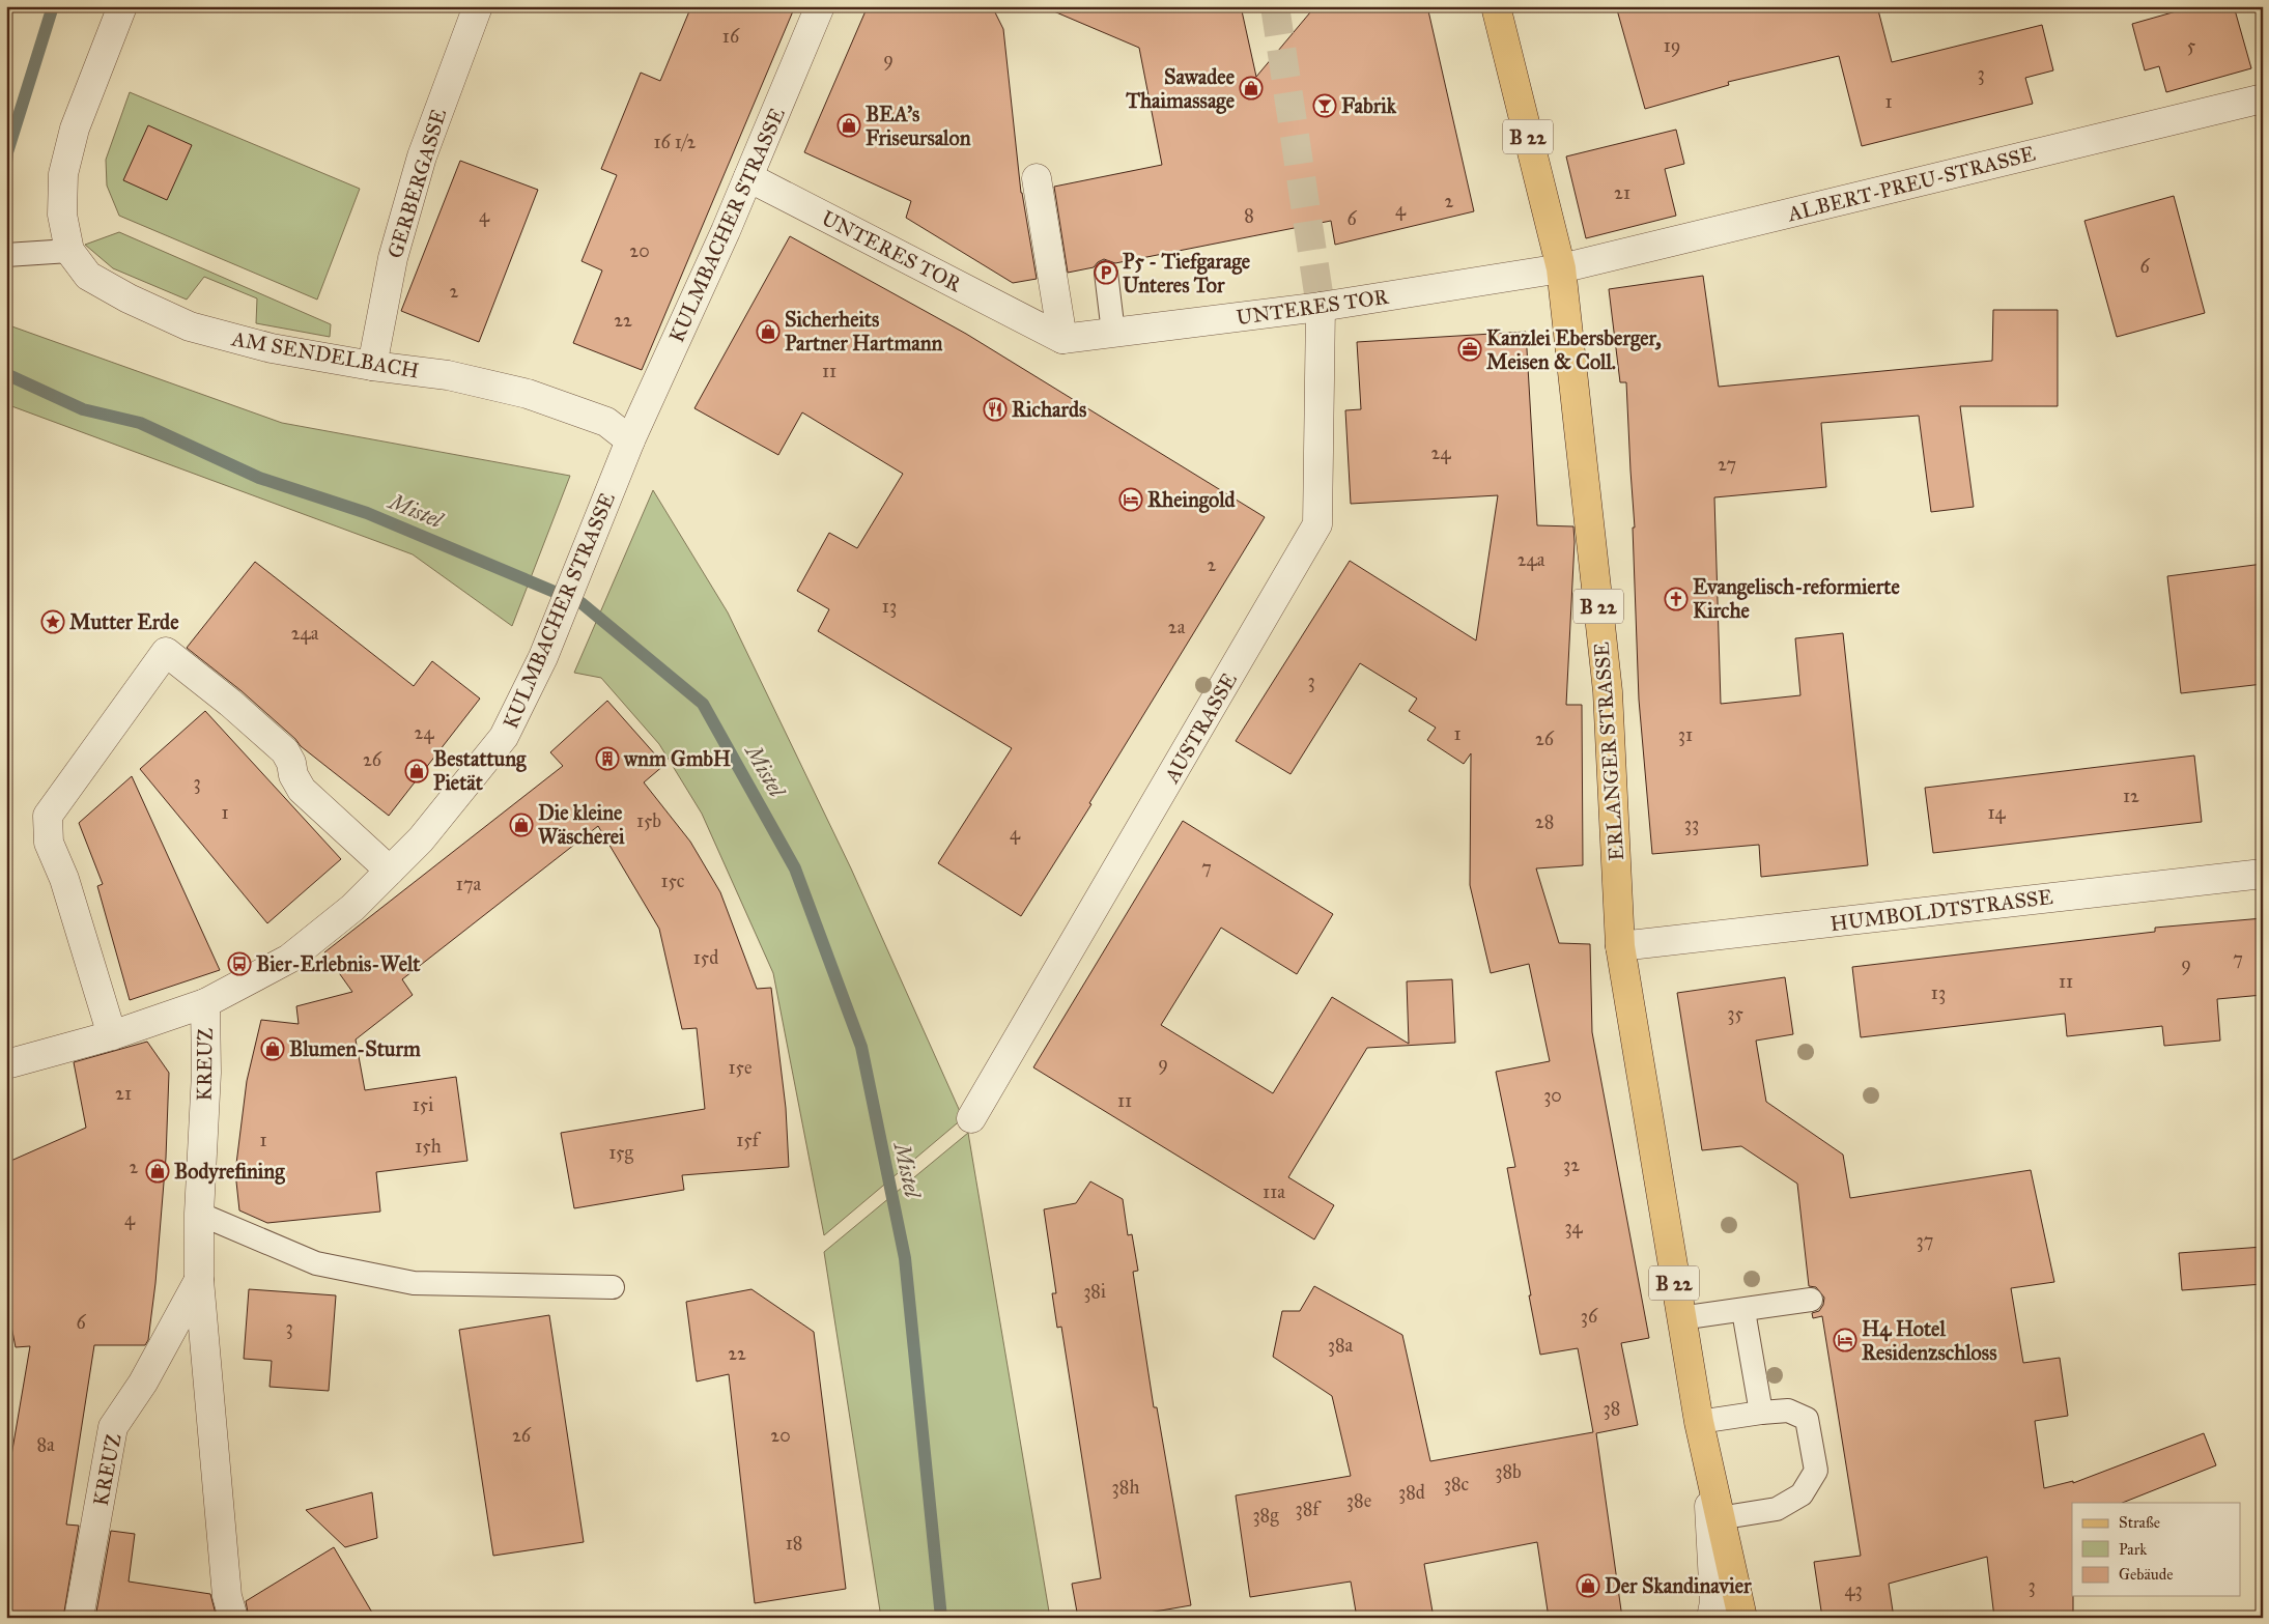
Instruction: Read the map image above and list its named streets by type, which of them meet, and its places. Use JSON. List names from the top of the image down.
{
  "streets": {
    "main road": ["B 22", "ERLANGER STRASSE"],
    "street": [
      "GERBERGASSE",
      "ALBERT-PREU-STRASSE",
      "KULMBACHER STRASSE",
      "UNTERES TOR",
      "AM SENDELBACH",
      "AUSTRASSE",
      "HUMBOLDTSTRASSE",
      "KREUZ"
    ]
  },
  "crossings": [
    ["GERBERGASSE", "AM SENDELBACH"],
    ["ALBERT-PREU-STRASSE", "UNTERES TOR"],
    ["ALBERT-PREU-STRASSE", "ERLANGER STRASSE"],
    ["KULMBACHER STRASSE", "UNTERES TOR"],
    ["KULMBACHER STRASSE", "AM SENDELBACH"],
    ["KULMBACHER STRASSE", "KREUZ"],
    ["UNTERES TOR", "AUSTRASSE"],
    ["UNTERES TOR", "ERLANGER STRASSE"],
    ["ERLANGER STRASSE", "HUMBOLDTSTRASSE"]
  ],
  "water": ["Mistel"],
  "places": {
    "shop": [
      "Sawadee Thaimassage",
      "BEA's Friseursalon",
      "Sicherheits Partner Hartmann",
      "Bestattung Pietät",
      "Die kleine Wäscherei",
      "Blumen-Sturm",
      "Bodyrefining",
      "Der Skandinavier"
    ],
    "bar": ["Fabrik"],
    "parking": ["P5 - Tiefgarage Unteres Tor"],
    "office": ["Kanzlei Ebersberger, Meisen & Coll."],
    "restaurant": ["Richards"],
    "hotel": ["Rheingold", "H4 Hotel Residenzschloss"],
    "church": ["Evangelisch-reformierte Kirche"],
    "place": ["Mutter Erde"],
    "building": ["wnm GmbH"],
    "bus stop": ["Bier-Erlebnis-Welt"]
  },
  "house_numbers": [
    "16",
    "19",
    "5",
    "9",
    "3",
    "1",
    "16 1/2",
    "21",
    "2",
    "4",
    "4",
    "8",
    "6",
    "20",
    "6",
    "2",
    "22",
    "11",
    "24",
    "27",
    "24a",
    "2",
    "13",
    "2a",
    "24a",
    "3",
    "24",
    "1",
    "31",
    "26",
    "26",
    "3",
    "12",
    "1",
    "14",
    "15b",
    "28",
    "33",
    "4",
    "7",
    "15c",
    "17a",
    "15d",
    "7",
    "9",
    "11",
    "13",
    "35",
    "9",
    "15e",
    "21",
    "30",
    "11",
    "15i",
    "1",
    "15f",
    "15h",
    "15g",
    "32",
    "2",
    "11a",
    "4",
    "34",
    "37",
    "38i",
    "36",
    "6",
    "3",
    "38a",
    "22",
    "38",
    "26",
    "20",
    "8a",
    "38b",
    "38c",
    "38h",
    "38d",
    "38e",
    "38f",
    "38g",
    "18",
    "3",
    "43"
  ],
  "legend": ["Straße", "Park", "Gebäude"]
}
